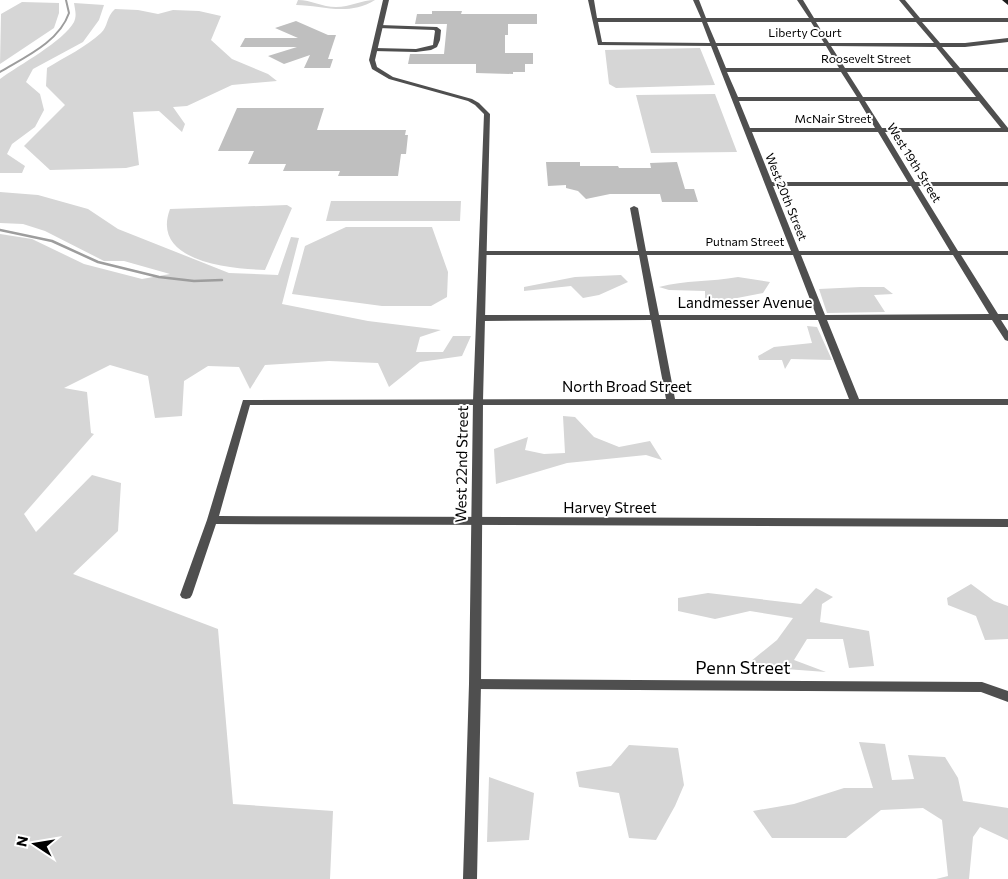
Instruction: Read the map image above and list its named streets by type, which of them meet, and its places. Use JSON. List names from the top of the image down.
{
  "streets": {
    "street": [
      "Liberty Court",
      "Roosevelt Street",
      "McNair Street",
      "West 19th Street",
      "West 20th Street",
      "Putnam Street",
      "Landmesser Avenue",
      "North Broad Street",
      "West 22nd Street",
      "Harvey Street",
      "Penn Street"
    ]
  },
  "crossings": [
    ["Liberty Court", "West 19th Street"],
    ["Liberty Court", "West 20th Street"],
    ["Roosevelt Street", "West 19th Street"],
    ["Roosevelt Street", "West 20th Street"],
    ["McNair Street", "West 19th Street"],
    ["McNair Street", "West 20th Street"],
    ["West 19th Street", "Putnam Street"],
    ["West 19th Street", "Landmesser Avenue"],
    ["West 20th Street", "Putnam Street"],
    ["West 20th Street", "Landmesser Avenue"],
    ["West 20th Street", "North Broad Street"],
    ["Putnam Street", "West 22nd Street"],
    ["Landmesser Avenue", "West 22nd Street"],
    ["North Broad Street", "West 22nd Street"],
    ["North Broad Street", "Harvey Street"],
    ["West 22nd Street", "Harvey Street"],
    ["West 22nd Street", "Penn Street"]
  ],
  "north": "left"
}
